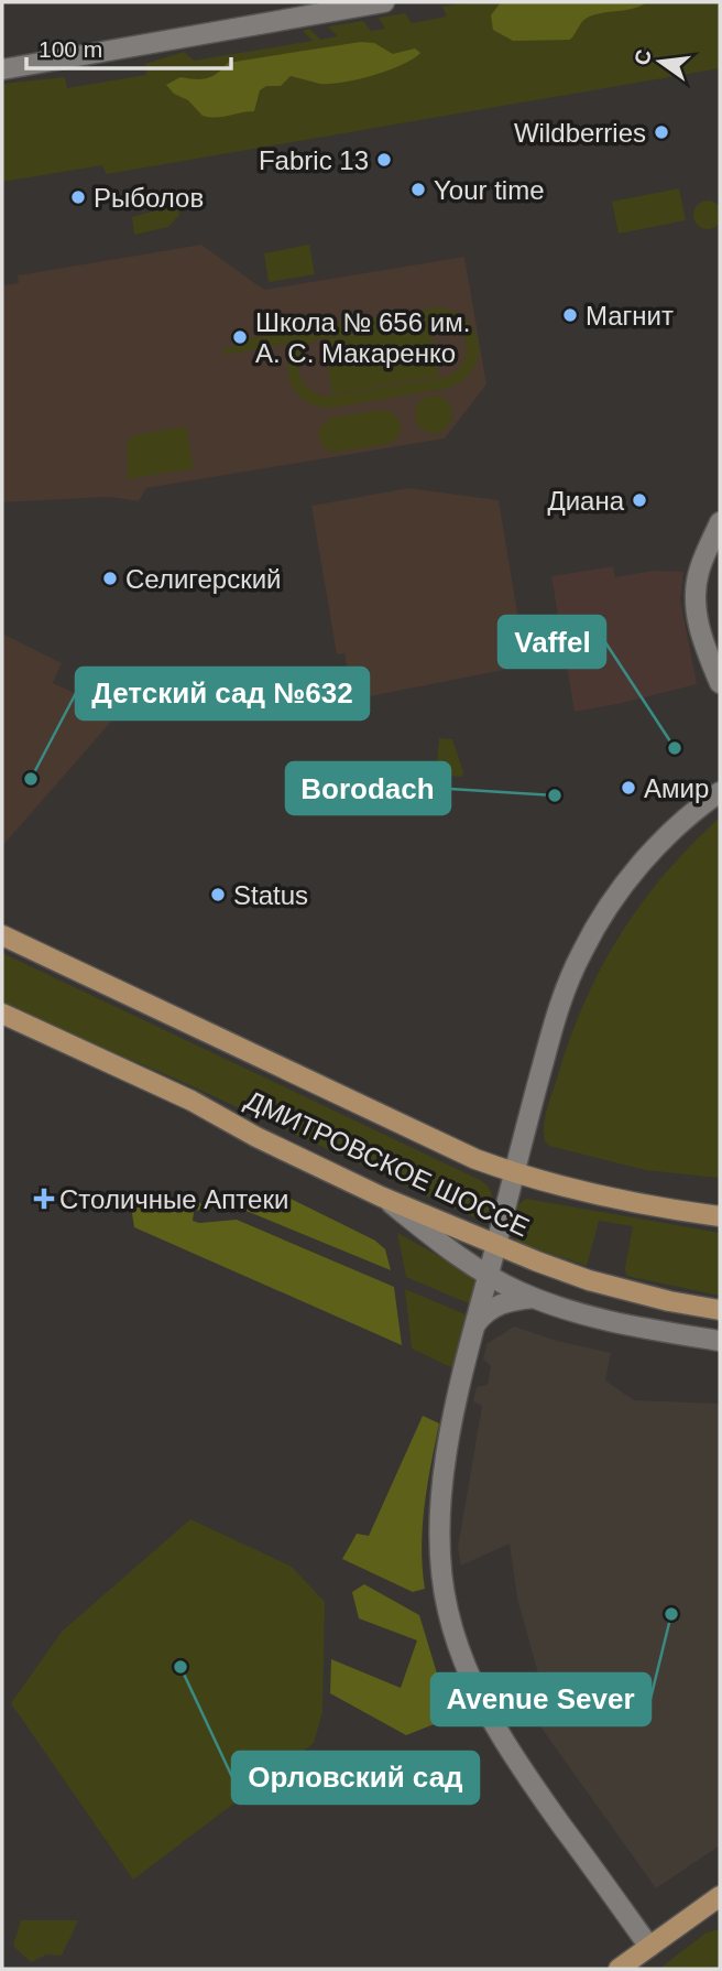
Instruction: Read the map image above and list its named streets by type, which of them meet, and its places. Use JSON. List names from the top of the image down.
{
  "streets": {
    "main road": ["ДМИТРОВСКОЕ ШОССЕ"]
  },
  "places": {
    "other": [
      "Wildberries",
      "Fabric 13",
      "Your time",
      "Рыболов",
      "Магнит",
      "Школа № 656 им. А. С. Макаренко",
      "Диана",
      "Селигерский",
      "Vaffel",
      "Детский сад №632",
      "Амир",
      "Borodach",
      "Status",
      "Avenue Sever",
      "Орловский сад"
    ],
    "health": ["Столичные Аптеки"]
  },
  "scale_bar": "100 m",
  "north": "left"
}
